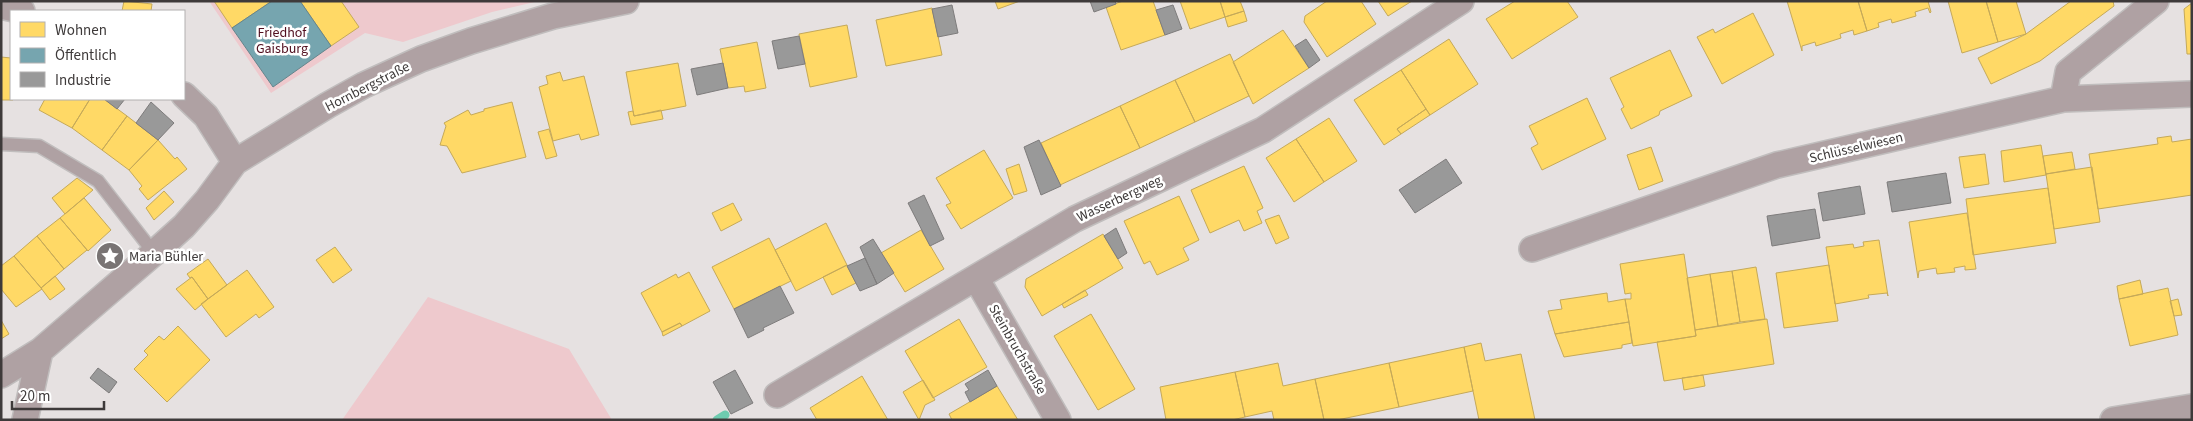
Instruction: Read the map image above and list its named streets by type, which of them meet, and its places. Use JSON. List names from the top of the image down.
{
  "streets": {
    "street": [
      "Hornbergstraße",
      "Schlüsselwiesen",
      "Wasserbergweg",
      "Steinbruchstraße"
    ]
  },
  "crossings": [
    ["Wasserbergweg", "Steinbruchstraße"]
  ],
  "parks": ["Friedhof Gaisburg"],
  "places": {
    "place": ["Maria Bühler"]
  },
  "legend": ["Wohnen", "Öffentlich", "Industrie"],
  "scale_bar": "20 m"
}
